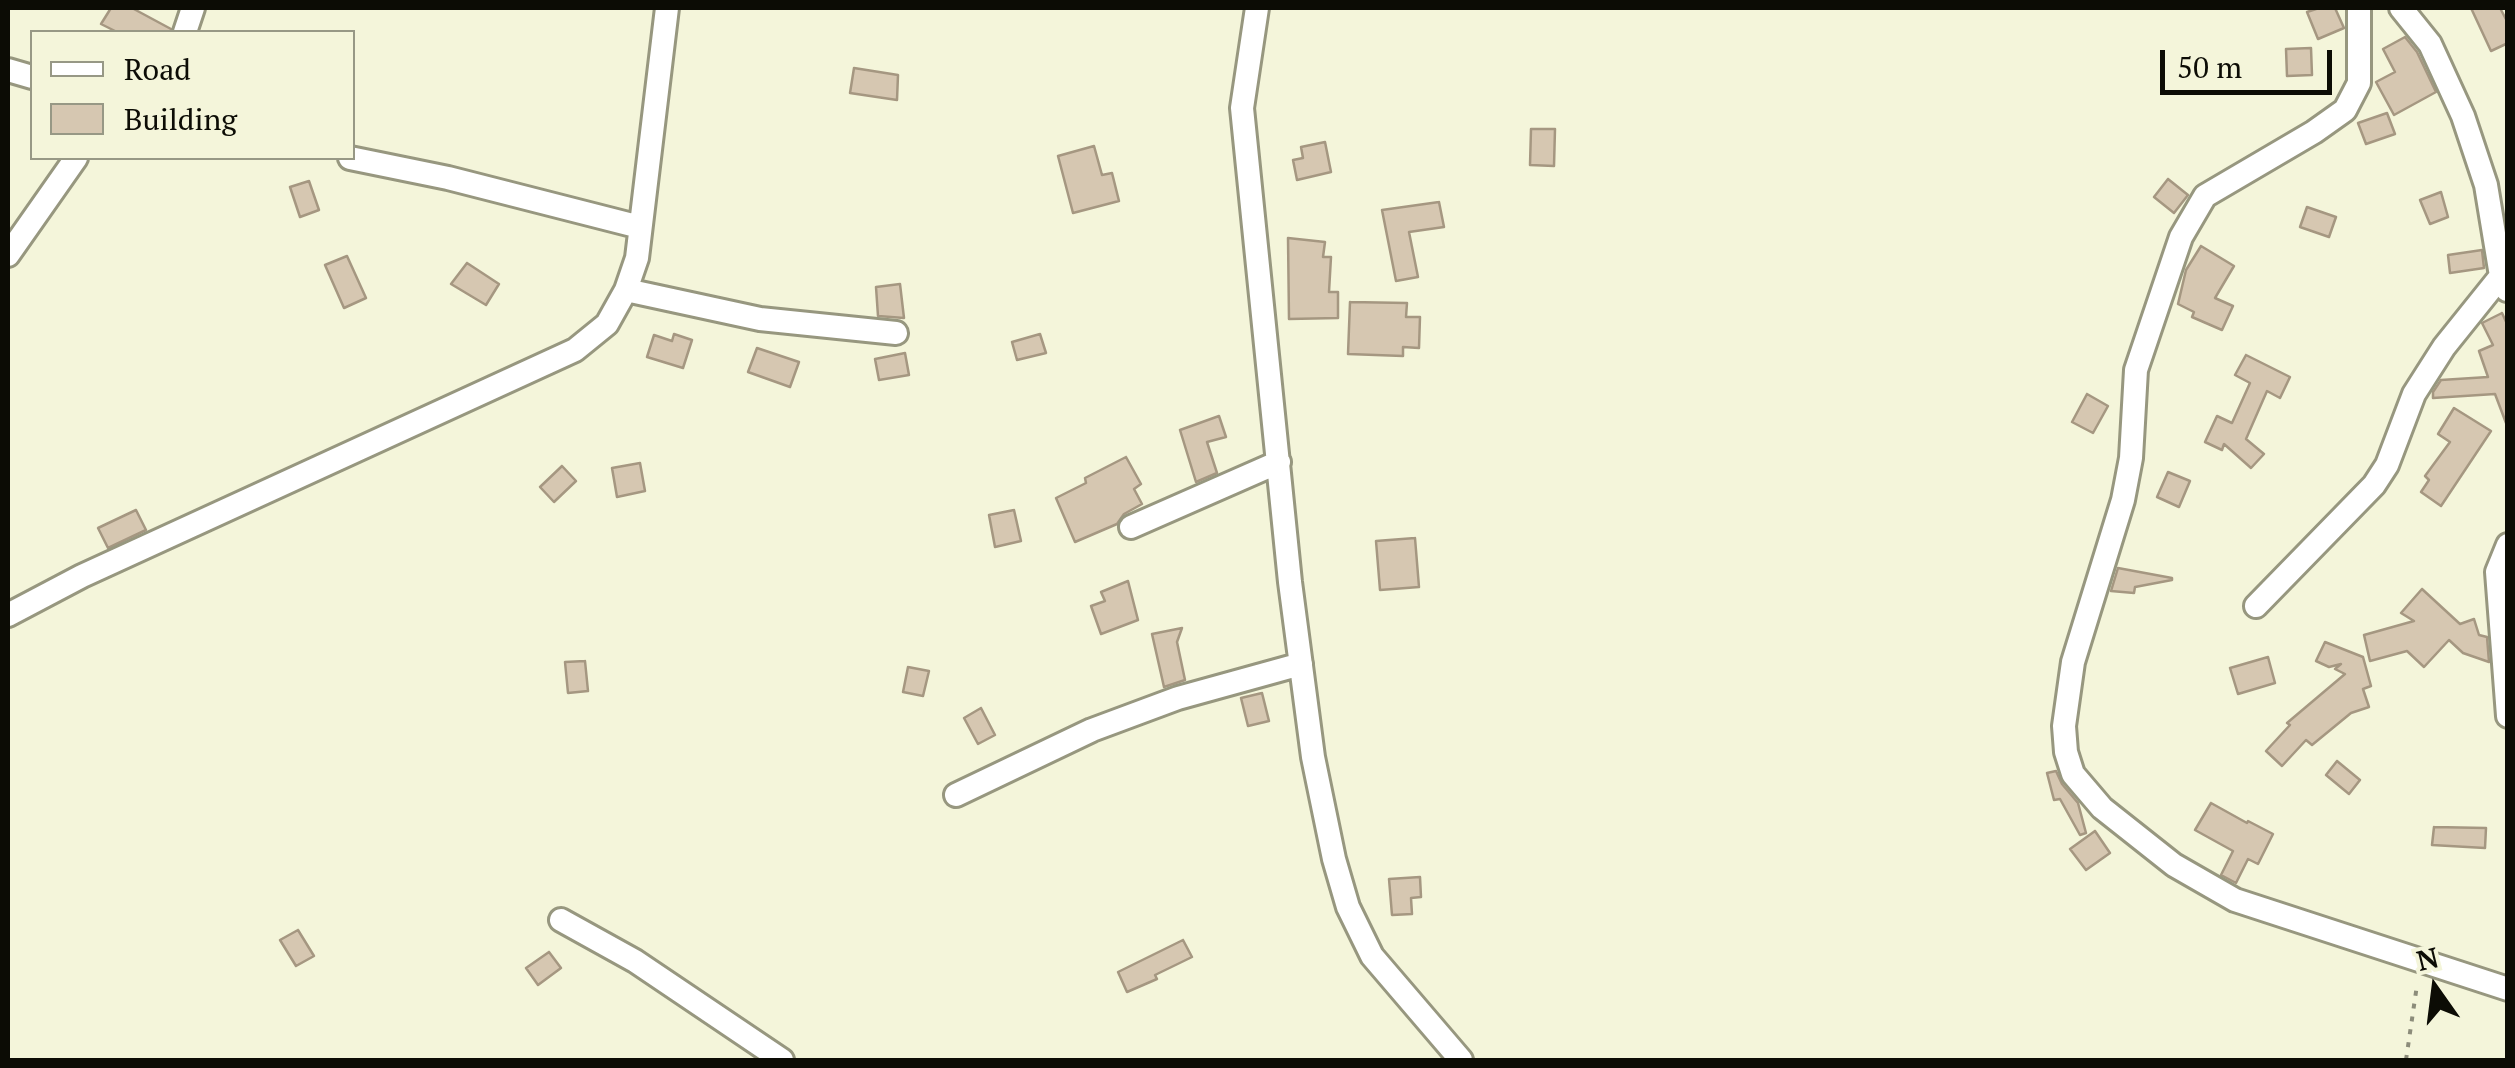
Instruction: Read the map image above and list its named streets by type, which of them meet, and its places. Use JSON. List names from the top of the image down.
{
  "legend": ["Road", "Building"],
  "scale_bar": "50 m",
  "north": "top"
}
